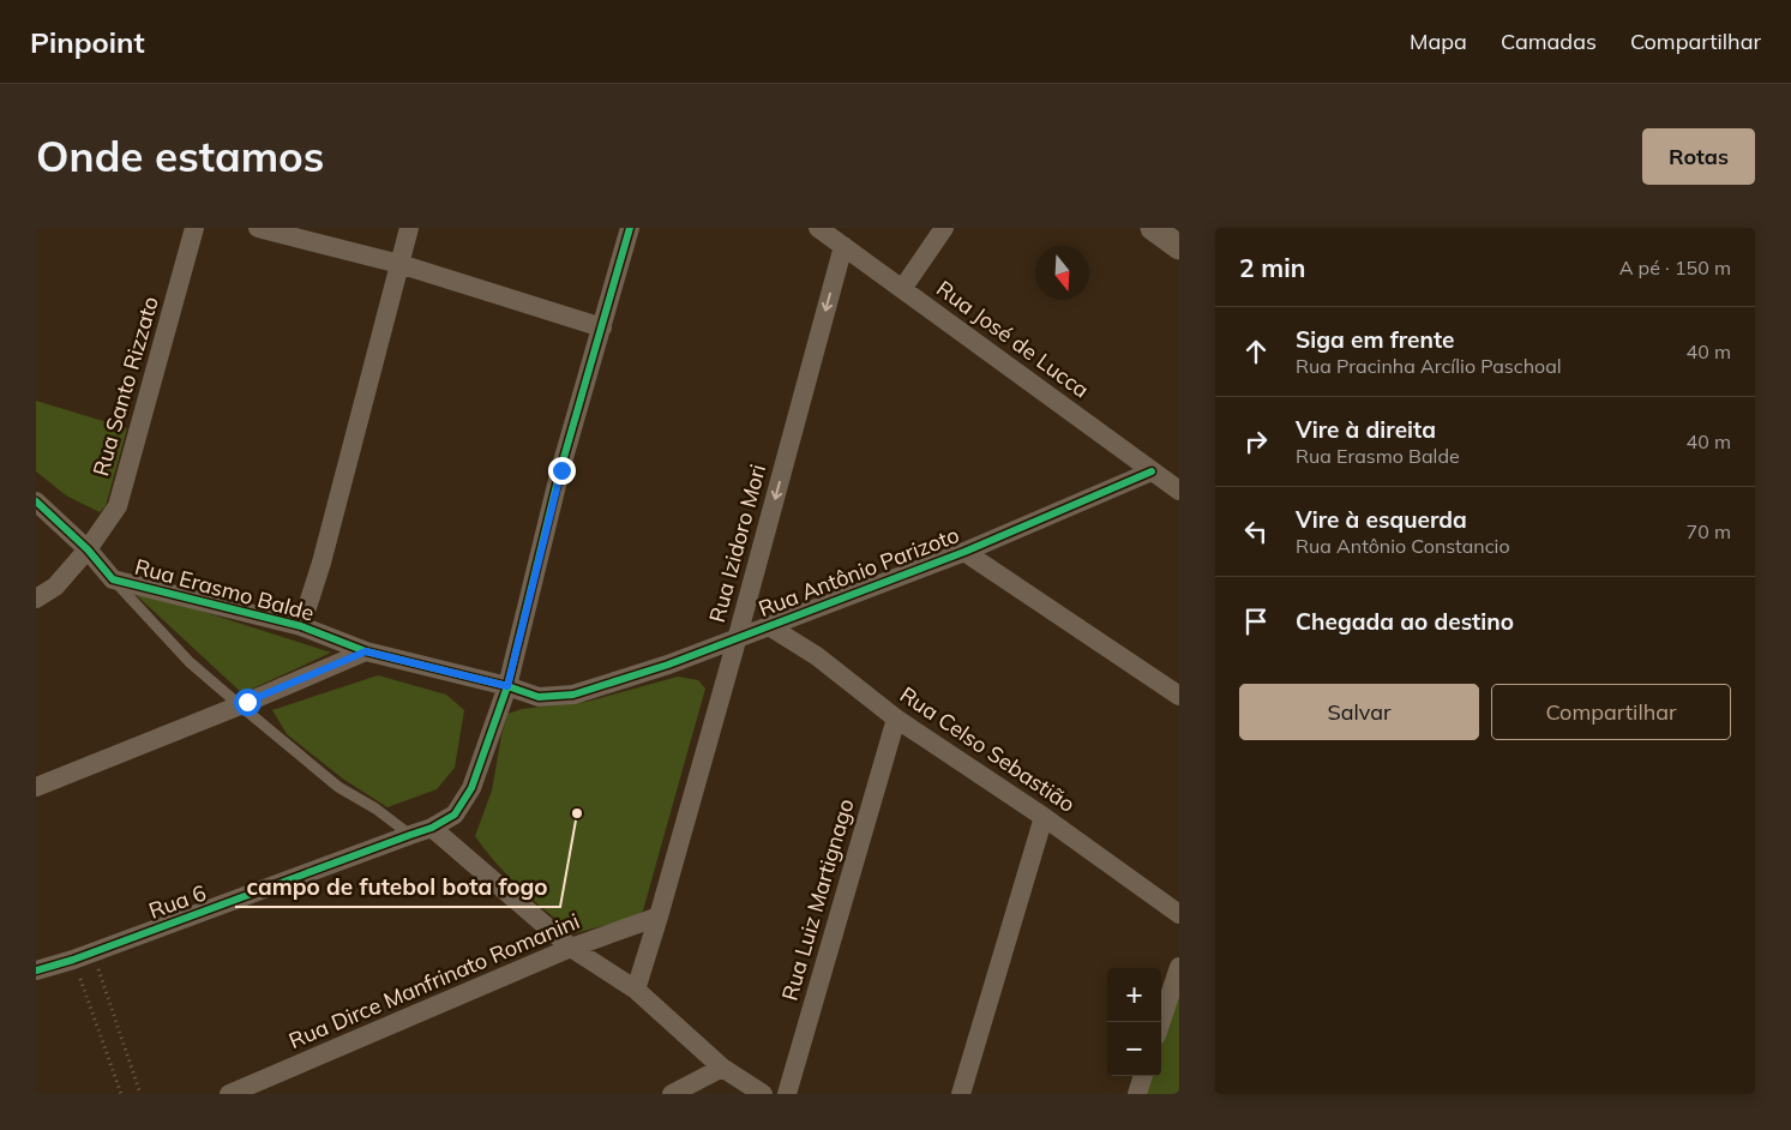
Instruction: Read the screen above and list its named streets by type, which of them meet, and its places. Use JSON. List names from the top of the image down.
{
  "streets": {
    "street": [
      "Rua José de Lucca",
      "Rua Santo Rizzato",
      "Rua Izidoro Mori",
      "Rua Antônio Parizoto",
      "Rua Erasmo Balde",
      "Rua Celso Sebastião",
      "Rua Luiz Martignago",
      "Rua 6",
      "Rua Dirce Manfrinato Romanini"
    ]
  },
  "crossings": [
    ["Rua José de Lucca", "Rua Izidoro Mori"],
    ["Rua José de Lucca", "Rua Antônio Parizoto"],
    ["Rua Santo Rizzato", "Rua Erasmo Balde"],
    ["Rua Izidoro Mori", "Rua Antônio Parizoto"],
    ["Rua Izidoro Mori", "Rua Dirce Manfrinato Romanini"],
    ["Rua Antônio Parizoto", "Rua Erasmo Balde"],
    ["Rua Antônio Parizoto", "Rua Celso Sebastião"],
    ["Rua Erasmo Balde", "Rua 6"],
    ["Rua Celso Sebastião", "Rua Luiz Martignago"]
  ],
  "one_way": ["Rua Izidoro Mori"],
  "places": ["campo de futebol bota fogo"],
  "north": "bottom",
  "page": {
    "header": "Pinpoint",
    "nav": ["Mapa", "Camadas", "Compartilhar"],
    "buttons": [
      "Rotas",
      ["Salvar", "Compartilhar"]
    ],
    "title": "Onde estamos",
    "heading": ["2 min", "A pé · 150 m"],
    "list": [
      ["Siga em frente", "Rua Pracinha Arcílio Paschoal", "40 m"],
      ["Vire à direita", "Rua Erasmo Balde", "40 m"],
      ["Vire à esquerda", "Rua Antônio Constancio", "70 m"],
      "Chegada ao destino"
    ],
    "map_buttons": ["+", "−"]
  }
}
